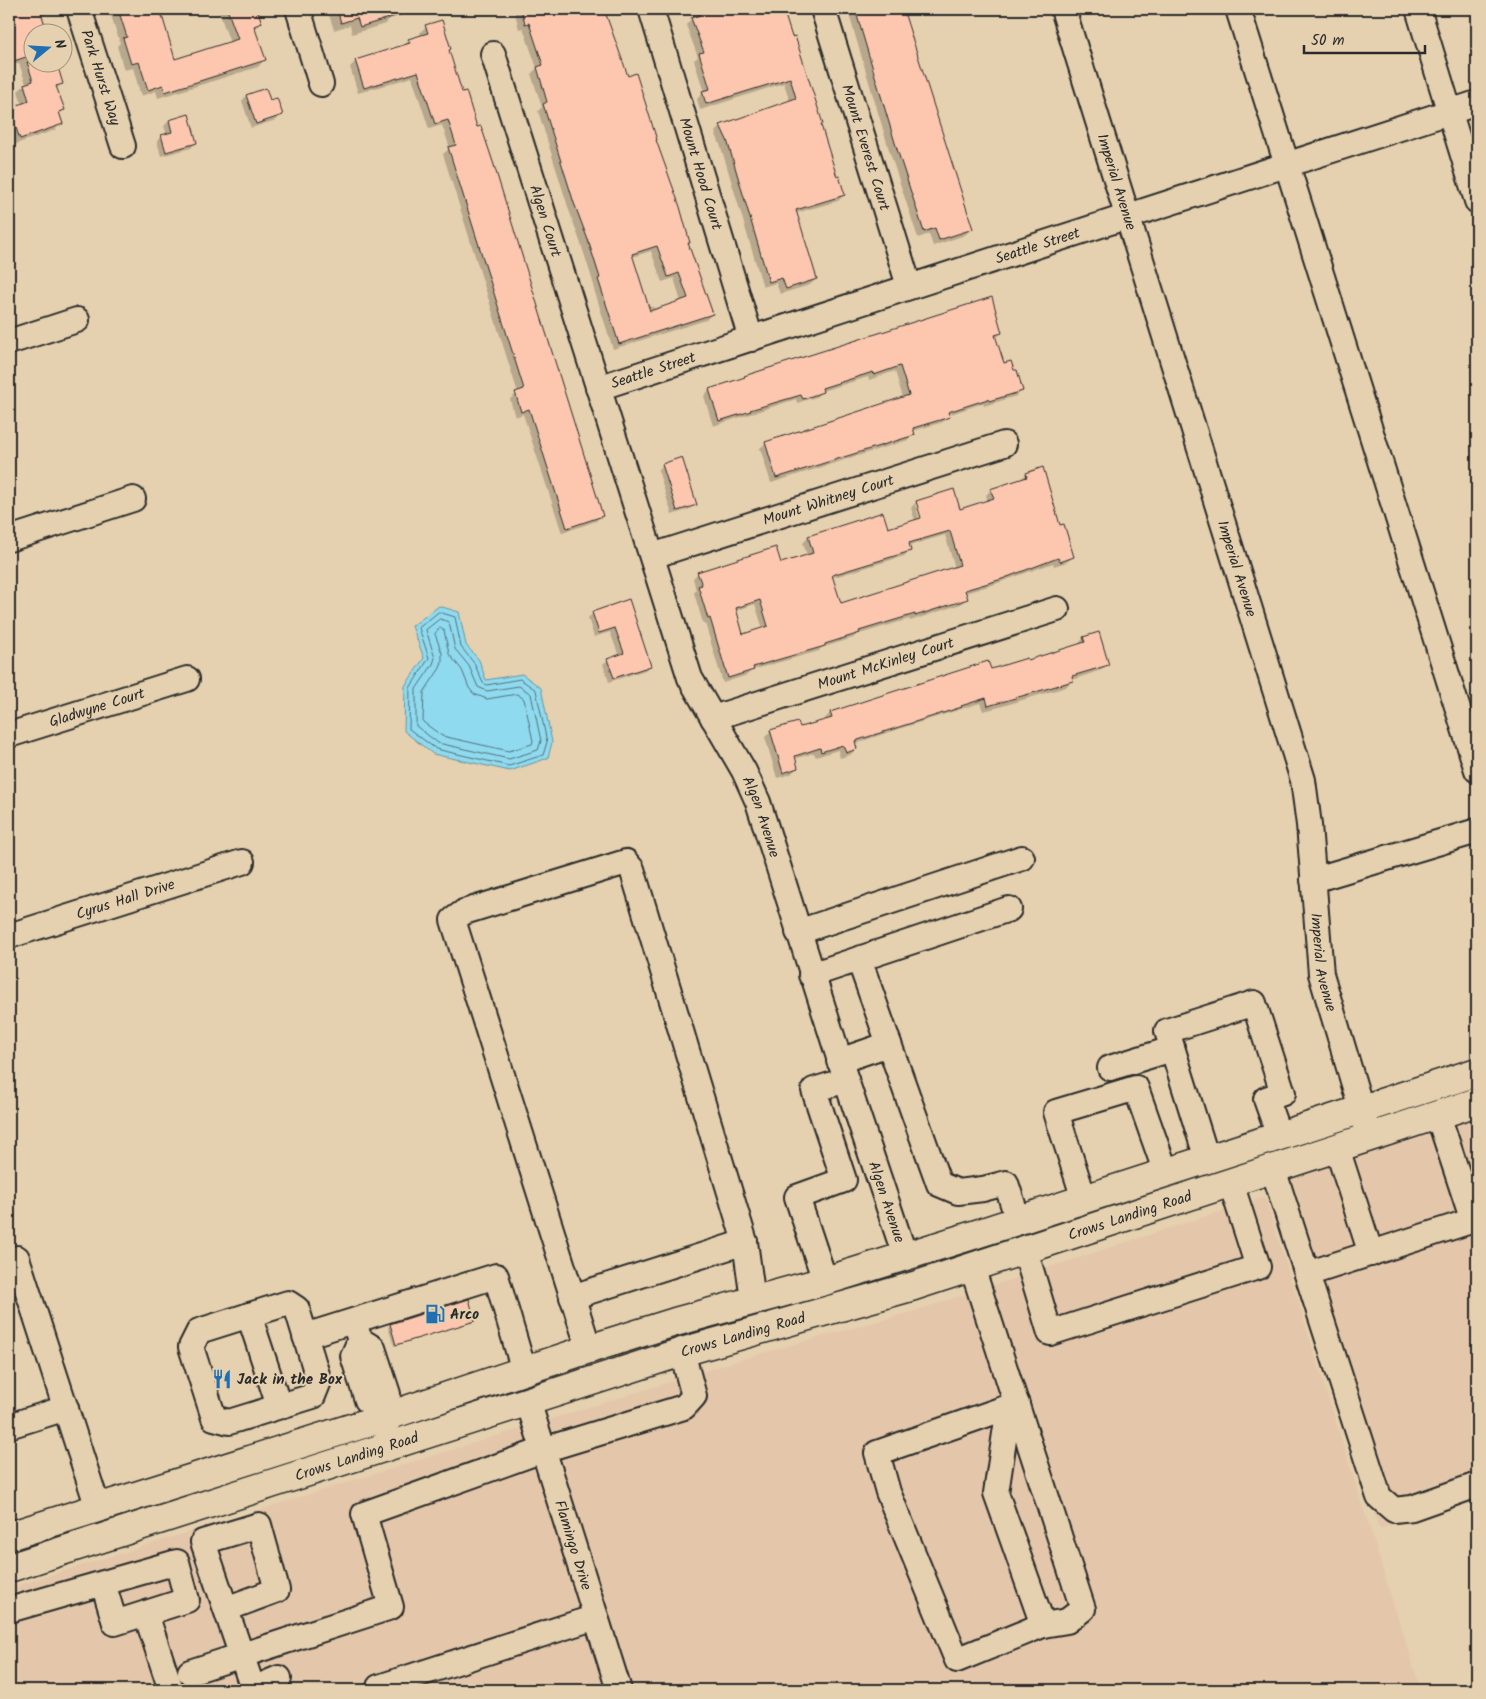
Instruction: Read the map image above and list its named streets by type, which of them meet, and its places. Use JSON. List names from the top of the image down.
{
  "streets": {
    "main road": ["Crows Landing Road"],
    "street": [
      "Park Hurst Way",
      "Mount Everest Court",
      "Mount Hood Court",
      "Imperial Avenue",
      "Algen Court",
      "Seattle Street",
      "Mount Whitney Court",
      "Mount McKinley Court",
      "Gladwyne Court",
      "Algen Avenue",
      "Cyrus Hall Drive",
      "Flamingo Drive"
    ]
  },
  "crossings": [
    ["Mount Everest Court", "Seattle Street"],
    ["Mount Hood Court", "Seattle Street"],
    ["Imperial Avenue", "Seattle Street"],
    ["Imperial Avenue", "Crows Landing Road"],
    ["Algen Court", "Seattle Street"],
    ["Algen Court", "Algen Avenue"],
    ["Seattle Street", "Algen Avenue"],
    ["Mount Whitney Court", "Algen Avenue"],
    ["Mount McKinley Court", "Algen Avenue"],
    ["Algen Avenue", "Crows Landing Road"],
    ["Crows Landing Road", "Flamingo Drive"]
  ],
  "places": {
    "fuel station": ["Arco"],
    "restaurant": ["Jack in the Box"]
  },
  "scale_bar": "50 m",
  "north": "right"
}
